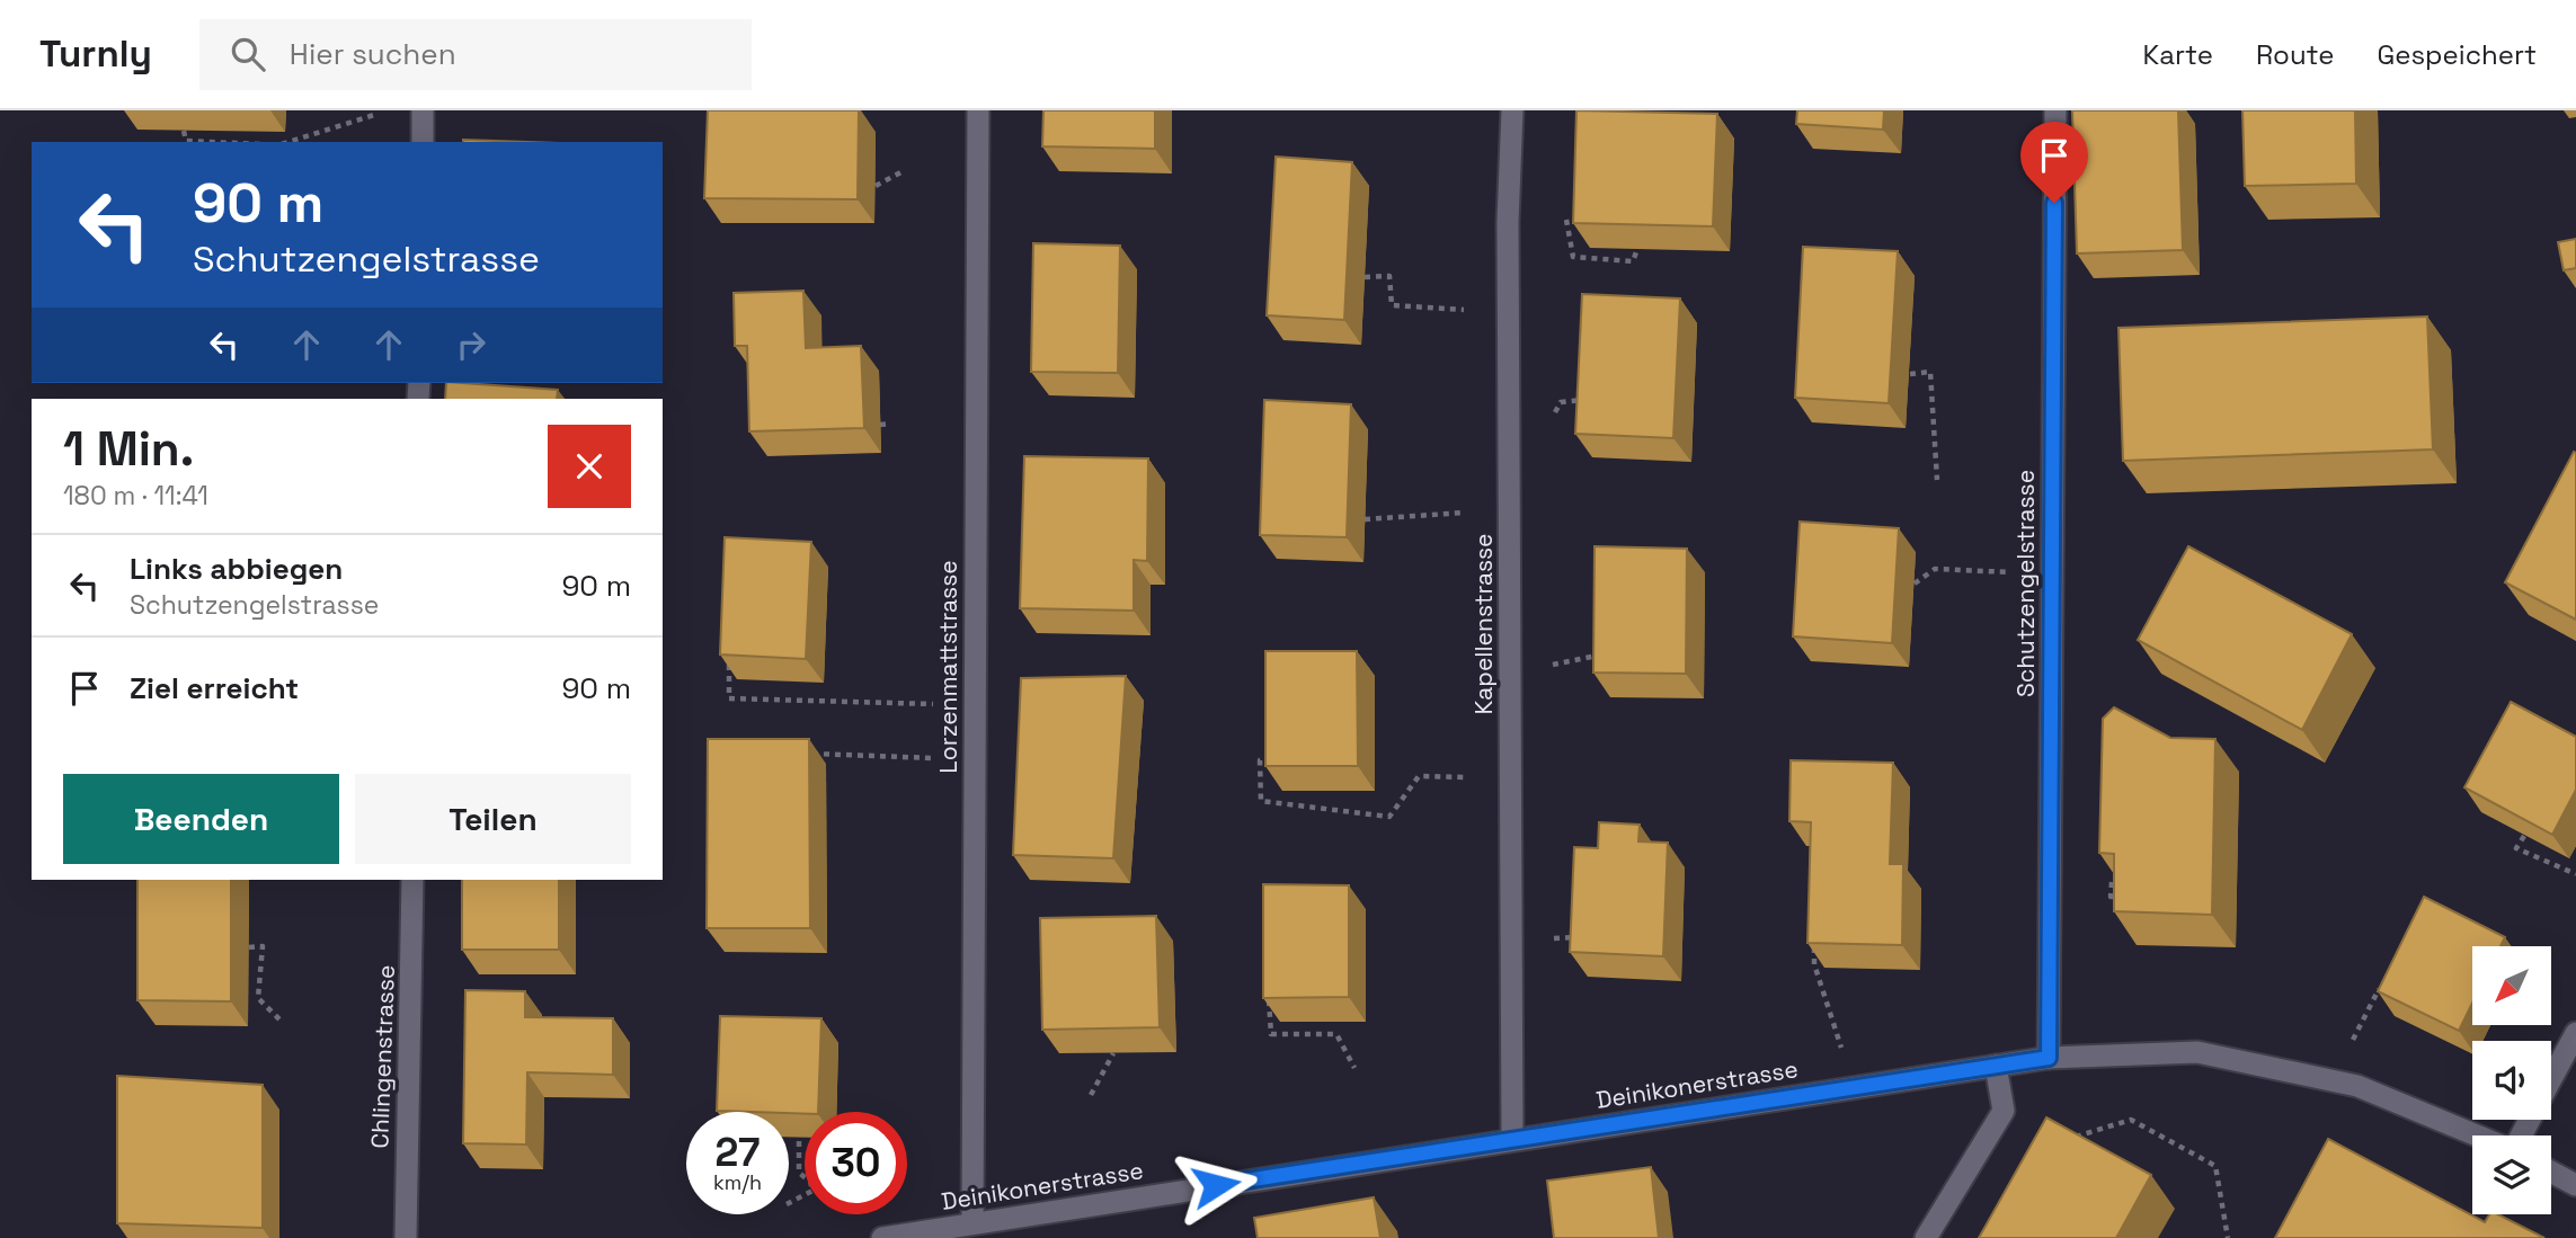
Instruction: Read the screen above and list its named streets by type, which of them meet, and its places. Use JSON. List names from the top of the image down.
{
  "streets": {
    "street": [
      "Schutzengelstrasse",
      "Kapellenstrasse",
      "Lorzenmattstrasse",
      "Chlingenstrasse",
      "Deinikonerstrasse"
    ]
  },
  "crossings": [
    ["Schutzengelstrasse", "Deinikonerstrasse"],
    ["Kapellenstrasse", "Deinikonerstrasse"],
    ["Lorzenmattstrasse", "Deinikonerstrasse"]
  ],
  "north": "bottom left",
  "page": {
    "header": "Turnly",
    "search": "Hier suchen",
    "nav": ["Karte", "Route", "Gespeichert"],
    "turn": ["90 m", "Schutzengelstrasse"],
    "heading": ["1 Min.", "180 m · 11:41"],
    "list": [
      {
        "name": "Links abbiegen",
        "note": "Schutzengelstrasse",
        "value": "90 m"
      },
      {
        "name": "Ziel erreicht",
        "value": "90 m"
      }
    ],
    "buttons": ["Beenden", "Teilen"],
    "speed": "27 km/h",
    "limit": "30"
  }
}
